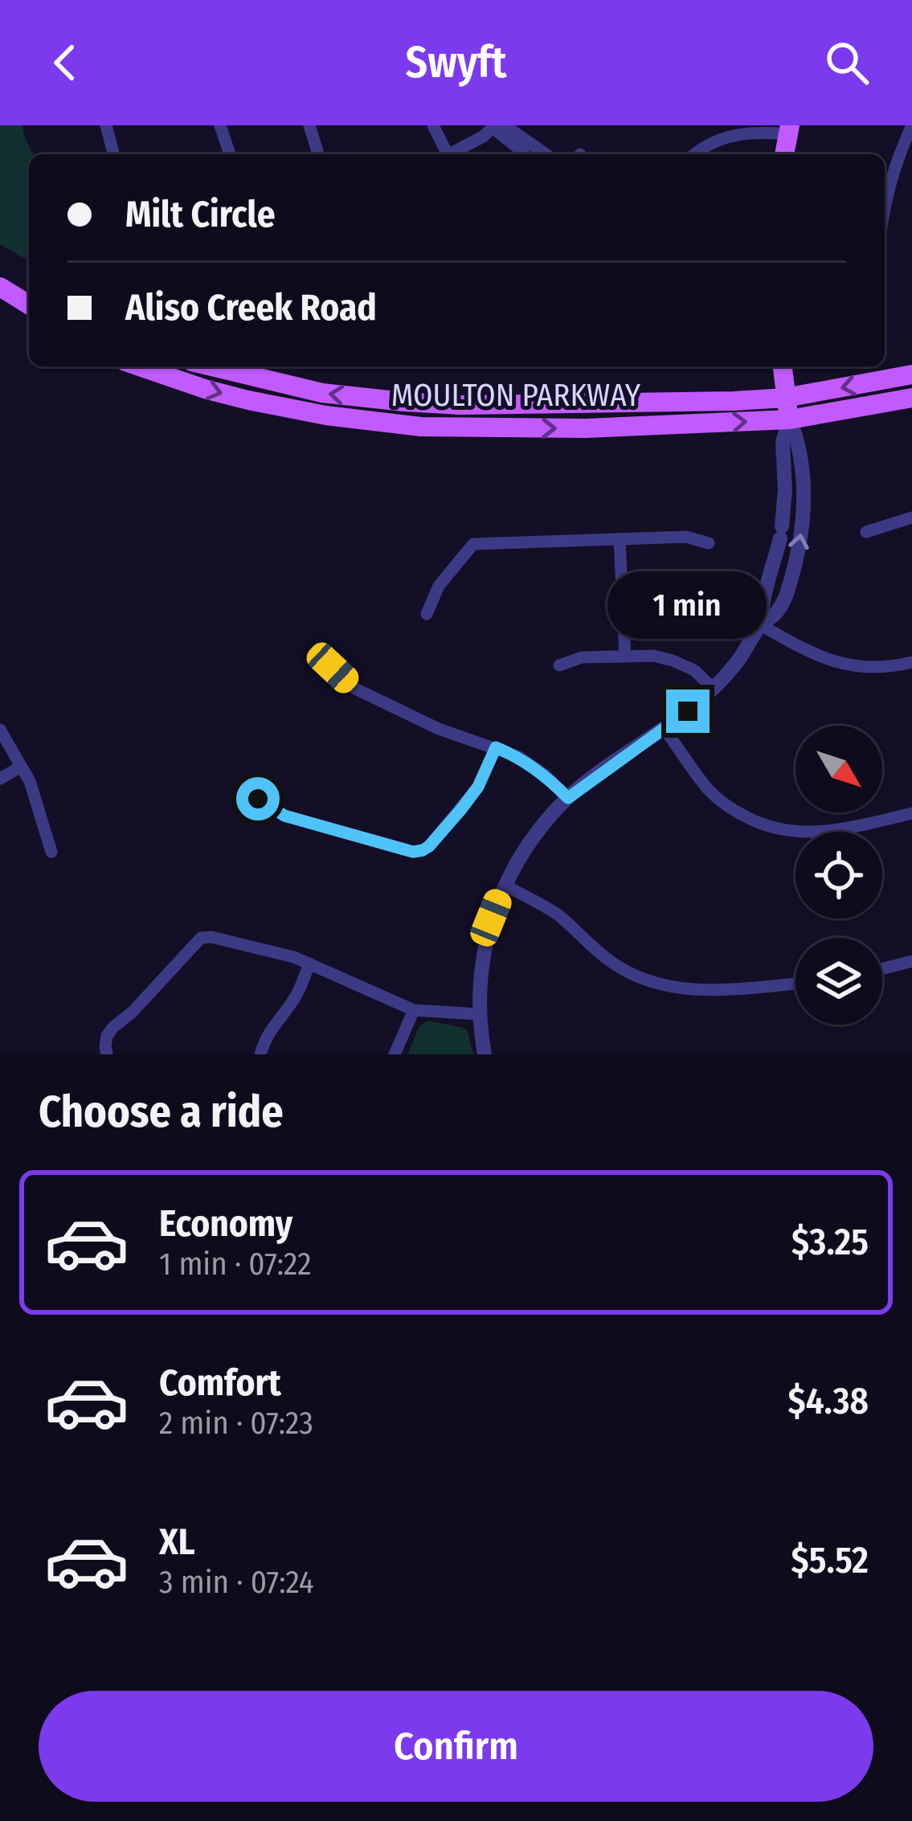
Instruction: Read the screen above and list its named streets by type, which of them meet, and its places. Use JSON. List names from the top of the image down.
{
  "streets": {
    "main road": ["MOULTON PARKWAY"]
  },
  "north": "bottom right",
  "page": {
    "header": "Swyft",
    "banner": ["Milt Circle", "Aliso Creek Road"],
    "bubble": "1 min",
    "heading": "Choose a ride",
    "list": [
      {
        "name": "Economy",
        "note": "1 min · 07:22",
        "value": "$3.25"
      },
      {
        "name": "Comfort",
        "note": "2 min · 07:23",
        "value": "$4.38"
      },
      {
        "name": "XL",
        "note": "3 min · 07:24",
        "value": "$5.52"
      }
    ],
    "buttons": "Confirm"
  }
}
